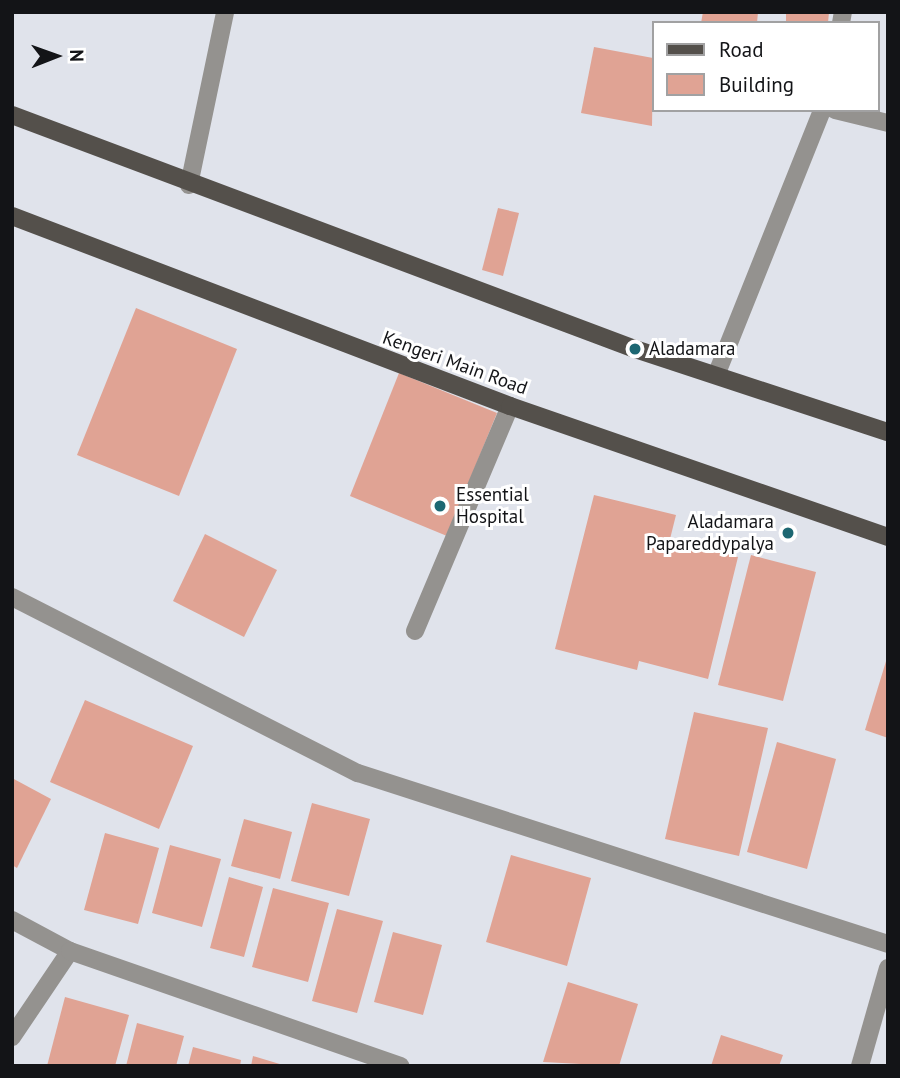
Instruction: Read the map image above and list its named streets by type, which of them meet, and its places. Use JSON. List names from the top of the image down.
{
  "streets": {
    "main road": ["Kengeri Main Road"]
  },
  "places": ["Aladamara", "Essential Hospital", "Aladamara Papareddypalya"],
  "legend": ["Road", "Building"],
  "north": "right"
}
